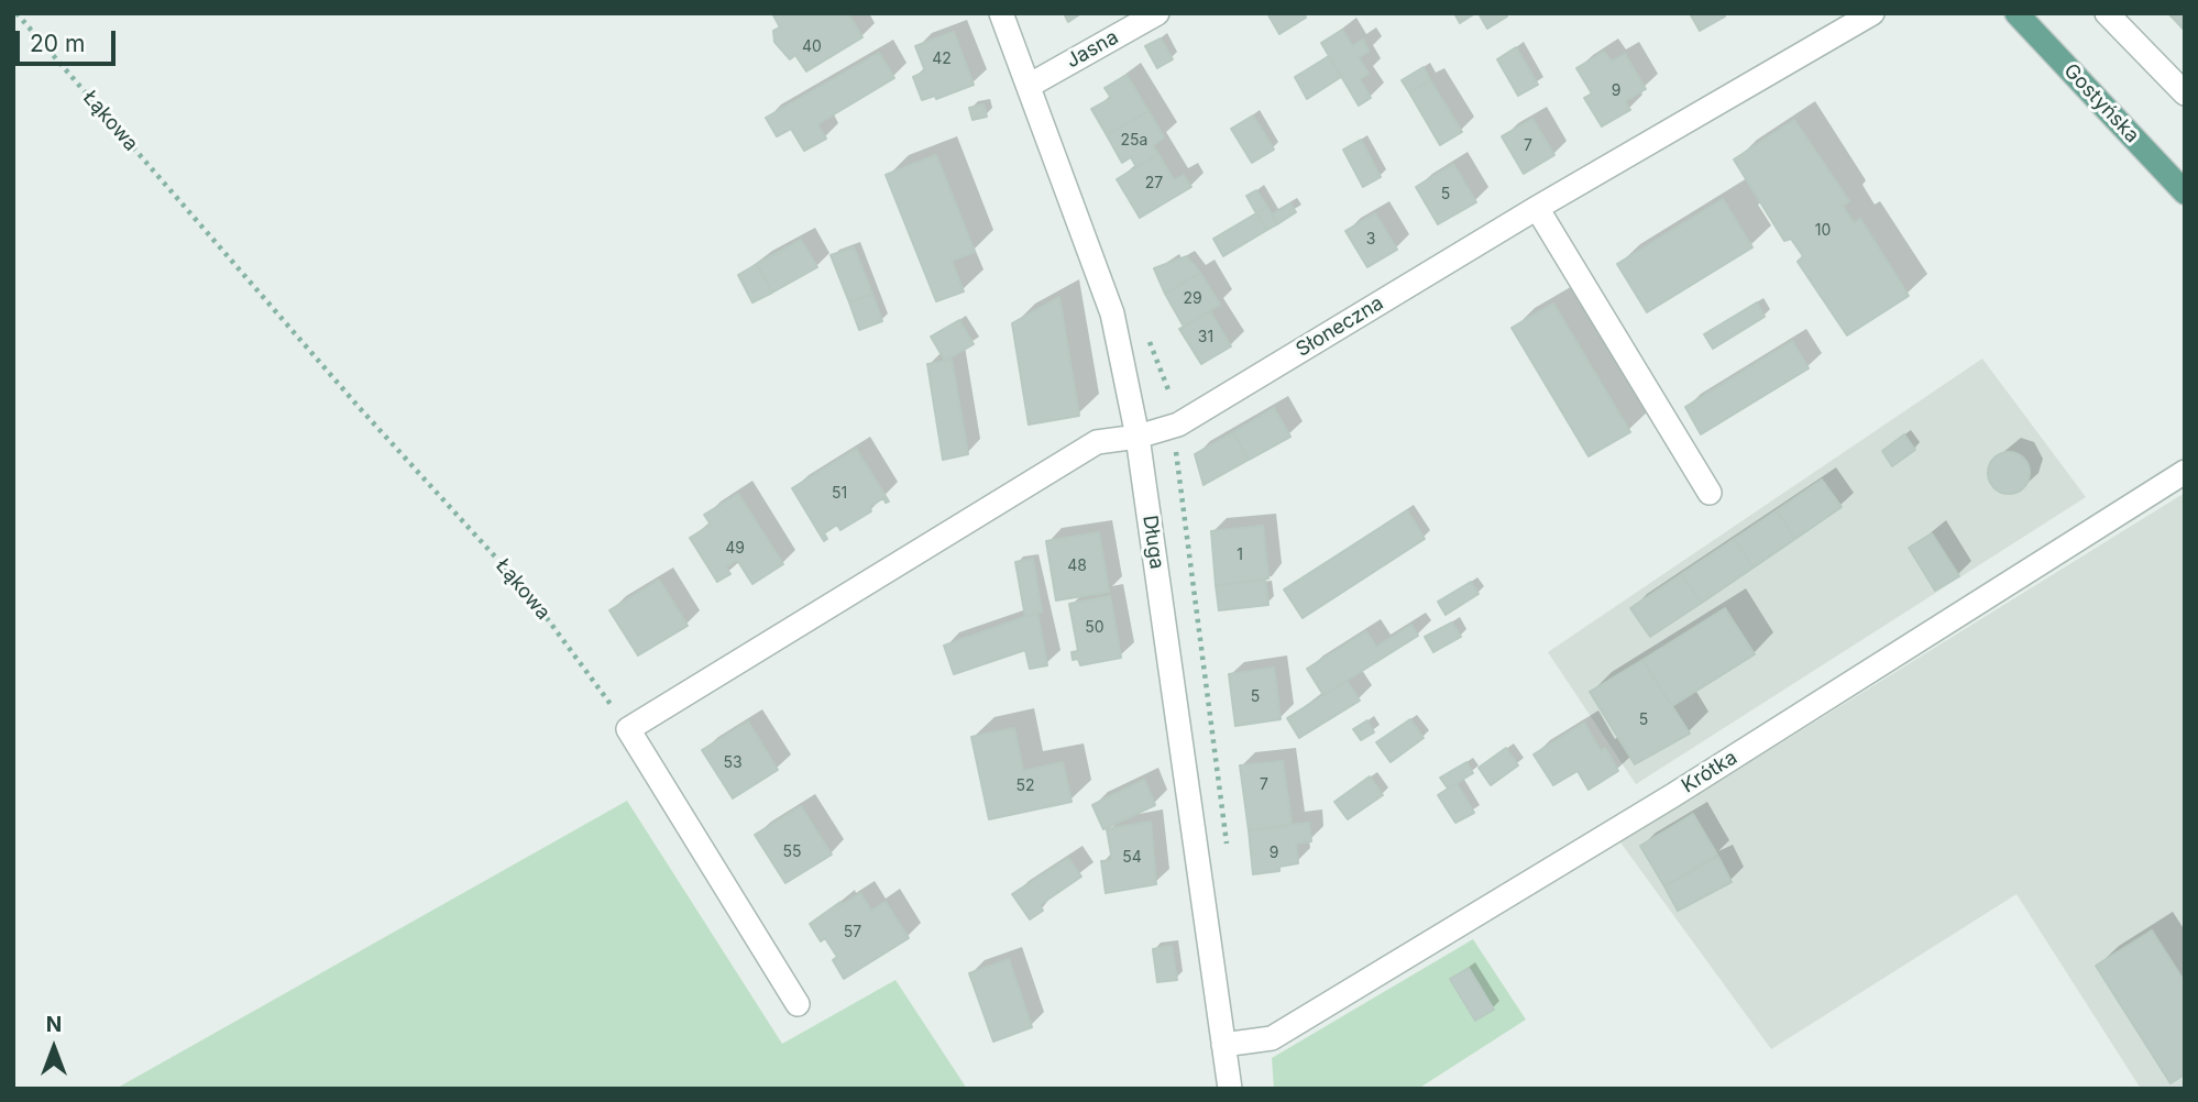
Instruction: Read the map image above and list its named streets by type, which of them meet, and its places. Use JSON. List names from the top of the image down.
{
  "streets": {
    "main road": ["Gostyńska"],
    "street": [
      "Jasna",
      "Słoneczna",
      "Długa",
      "Krótka"
    ],
    "path": ["Łąkowa"]
  },
  "crossings": [
    ["Jasna", "Długa"],
    ["Słoneczna", "Długa"],
    ["Długa", "Krótka"]
  ],
  "house_numbers": [
    "40",
    "42",
    "9",
    "25a",
    "7",
    "27",
    "5",
    "10",
    "3",
    "29",
    "31",
    "51",
    "49",
    "1",
    "48",
    "50",
    "5",
    "5",
    "53",
    "7",
    "52",
    "55",
    "9",
    "54",
    "57"
  ],
  "scale_bar": "20 m",
  "north": "top"
}
